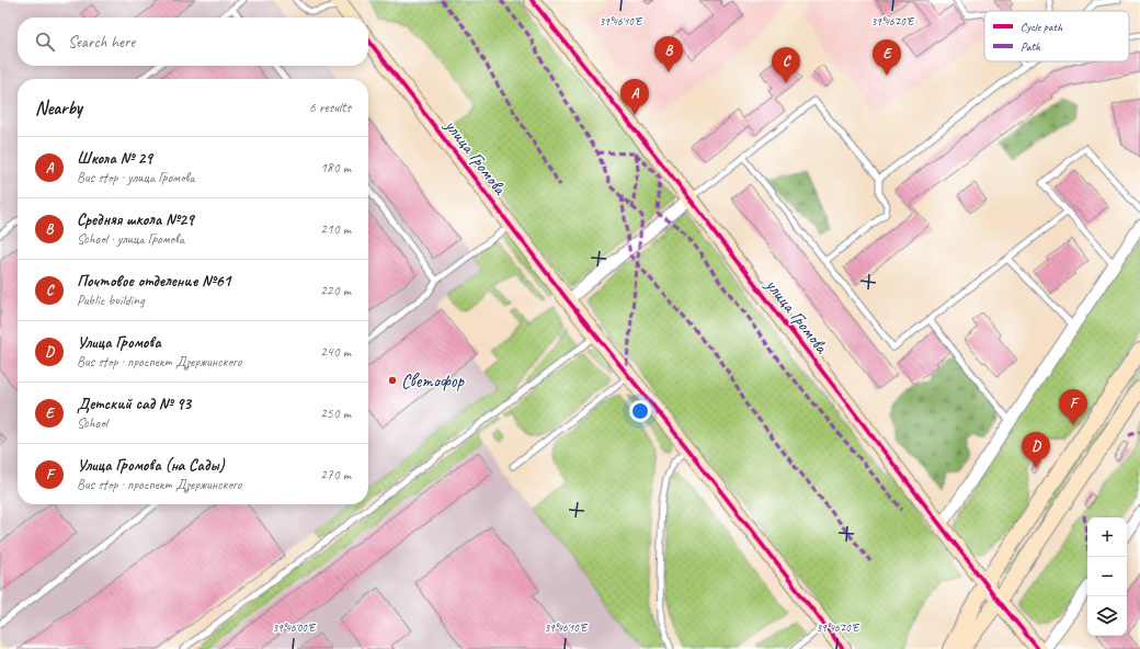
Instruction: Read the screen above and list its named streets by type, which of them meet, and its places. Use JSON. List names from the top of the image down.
{
  "streets": {
    "street": ["улица Громова"]
  },
  "places": ["Светофор"],
  "legend": ["Cycle path", "Path"],
  "page": {
    "search": "Search here",
    "pins": [
      "B",
      "E",
      "C",
      "A",
      "F",
      "D"
    ],
    "heading": ["Nearby", "6 results"],
    "list": [
      {
        "mark": "A",
        "name": "Школа № 29",
        "note": "Bus stop · улица Громова",
        "value": "180 m"
      },
      {
        "mark": "B",
        "name": "Средняя школа №29",
        "note": "School · улица Громова",
        "value": "210 m"
      },
      {
        "mark": "C",
        "name": "Почтовое отделение №61",
        "note": "Public building",
        "value": "220 m"
      },
      {
        "mark": "D",
        "name": "Улица Громова",
        "note": "Bus stop · проспект Дзержинского",
        "value": "240 m"
      },
      {
        "mark": "E",
        "name": "Детский сад № 93",
        "note": "School",
        "value": "250 m"
      },
      {
        "mark": "F",
        "name": "Улица Громова (на Сады)",
        "note": "Bus stop · проспект Дзержинского",
        "value": "270 m"
      }
    ],
    "map_buttons": ["+", "−"]
  },
  "coordinates": ["39°46'10\"E", "39°46'20\"E", "39°46'00\"E"]
}
